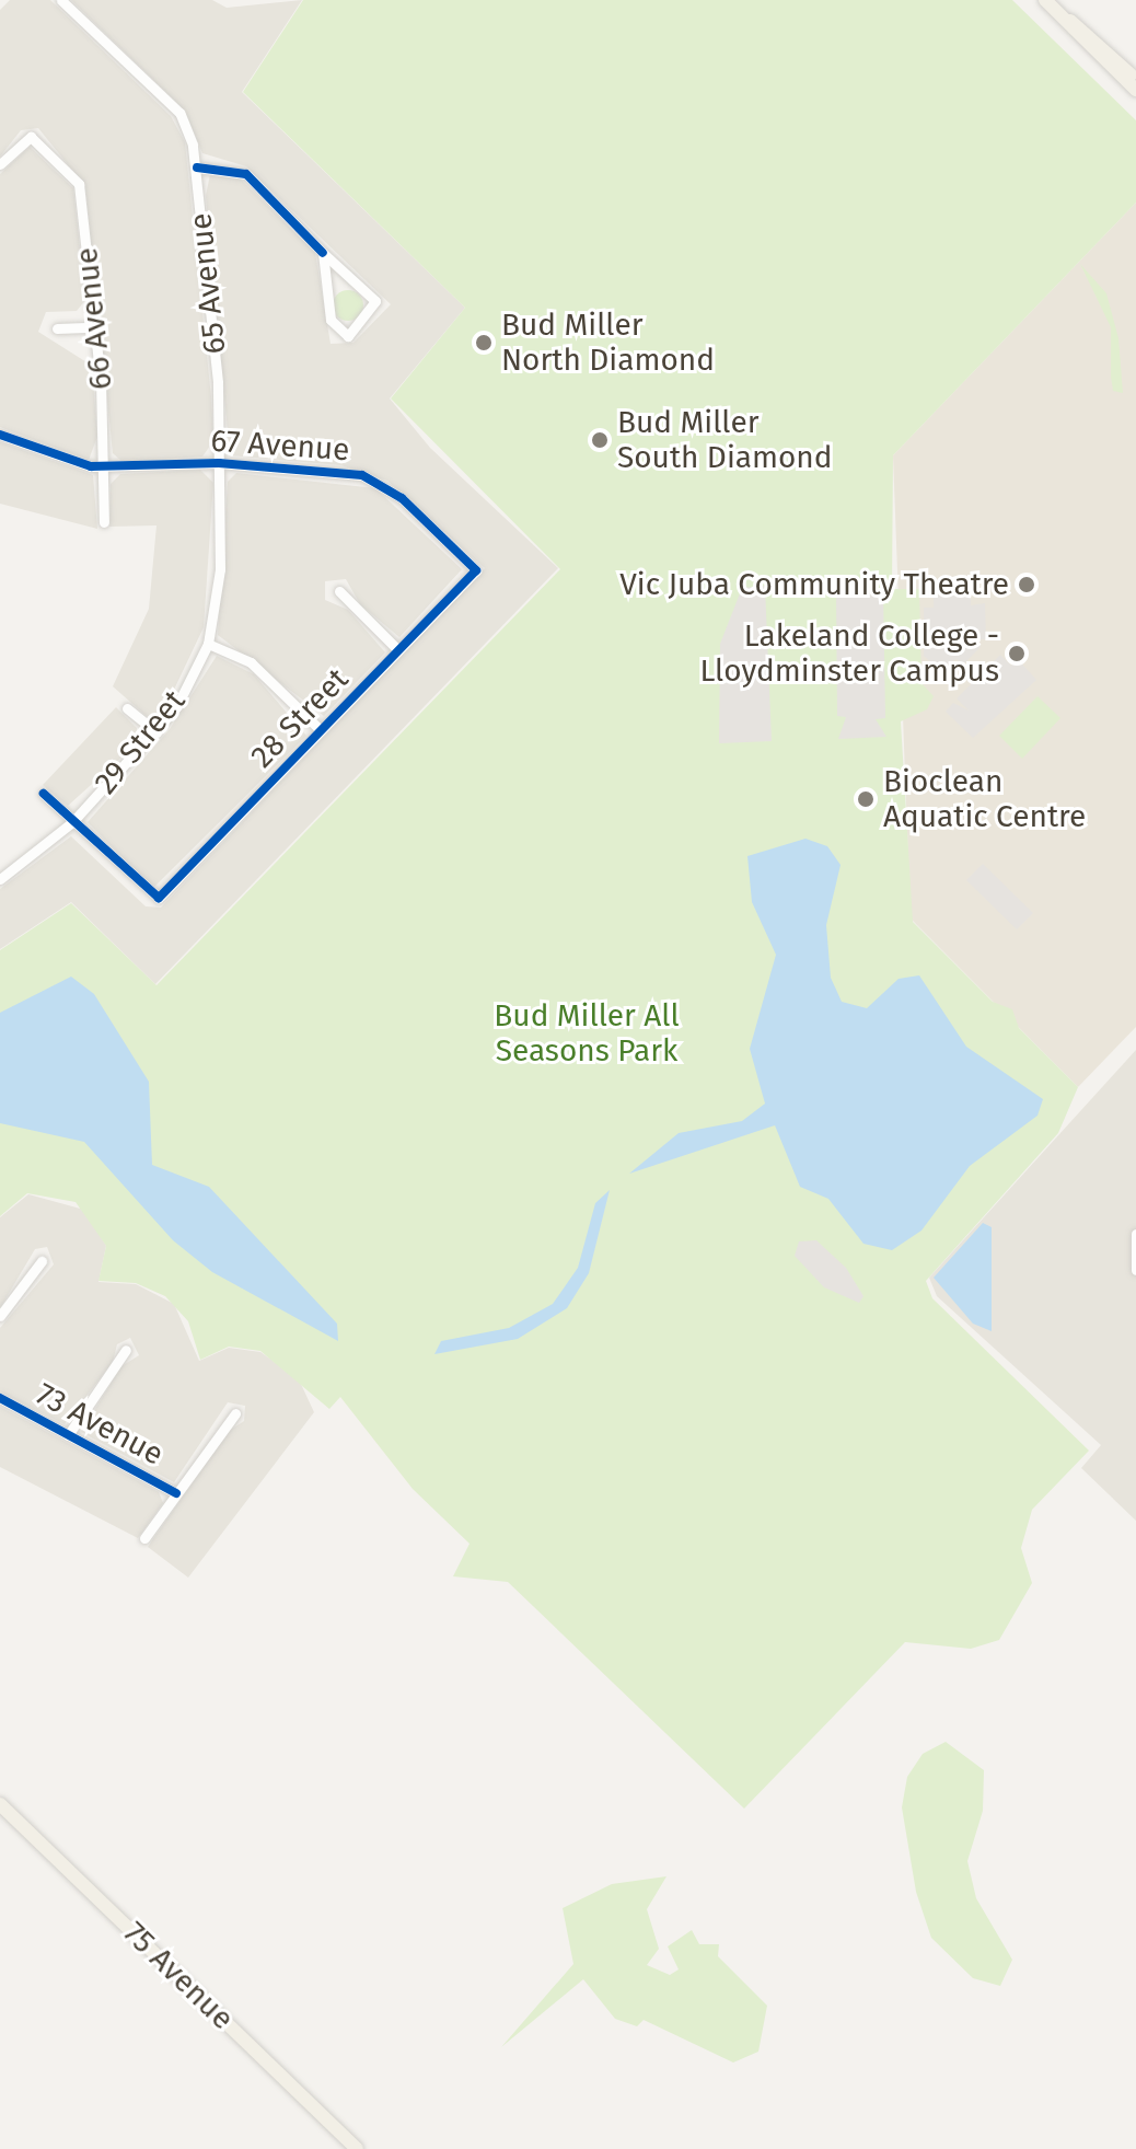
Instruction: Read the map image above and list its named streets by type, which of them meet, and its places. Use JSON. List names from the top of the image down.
{
  "streets": {
    "main road": ["75 Avenue"],
    "street": [
      "65 Avenue",
      "66 Avenue",
      "67 Avenue",
      "28 Street",
      "29 Street",
      "73 Avenue"
    ]
  },
  "crossings": [
    ["65 Avenue", "67 Avenue"],
    ["65 Avenue", "29 Street"],
    ["66 Avenue", "67 Avenue"],
    ["67 Avenue", "28 Street"],
    ["67 Avenue", "29 Street"],
    ["28 Street", "29 Street"]
  ],
  "parks": ["Bud Miller All Seasons Park"],
  "places": [
    "Bud Miller North Diamond",
    "Bud Miller South Diamond",
    "Vic Juba Community Theatre",
    "Lakeland College - Lloydminster Campus",
    "Bioclean Aquatic Centre"
  ]
}
